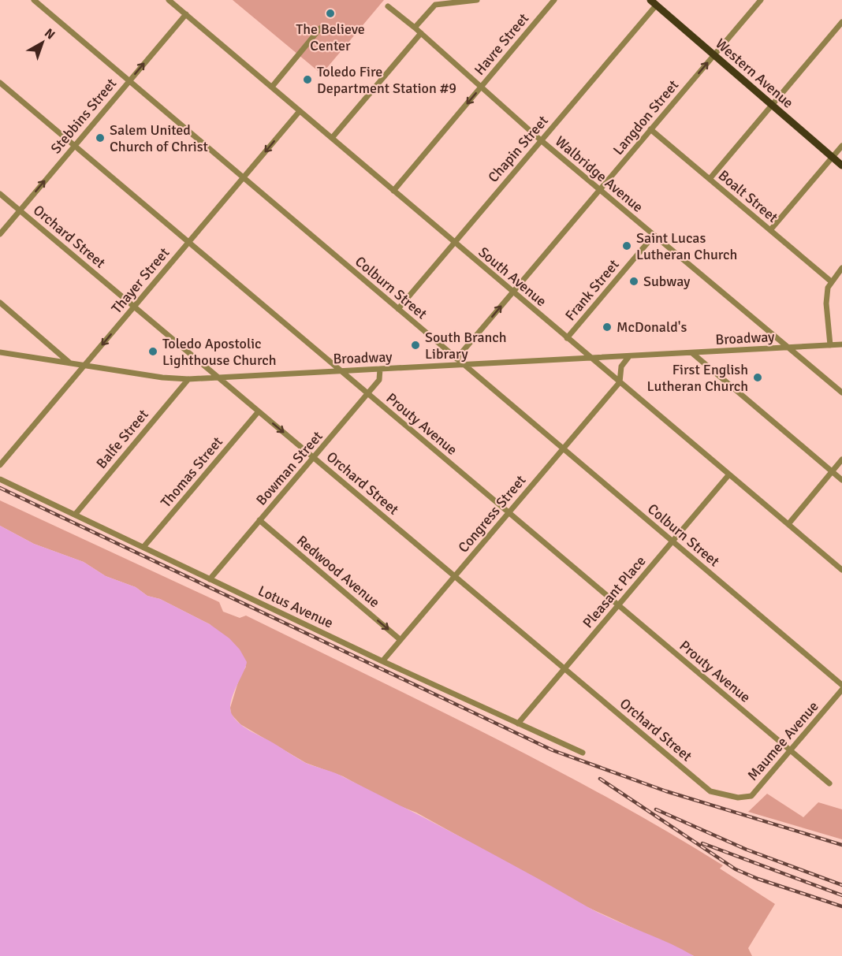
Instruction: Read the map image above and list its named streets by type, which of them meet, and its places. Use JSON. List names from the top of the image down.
{
  "streets": {
    "main road": ["Western Avenue"],
    "street": [
      "Havre Street",
      "Stebbins Street",
      "Langdon Street",
      "Chapin Street",
      "Walbridge Avenue",
      "Boalt Street",
      "Orchard Street",
      "South Avenue",
      "Thayer Street",
      "Colburn Street",
      "Frank Street",
      "Broadway",
      "Prouty Avenue",
      "Balfe Street",
      "Bowman Street",
      "Thomas Street",
      "Congress Street",
      "Redwood Avenue",
      "Pleasant Place",
      "Lotus Avenue",
      "Maumee Avenue"
    ]
  },
  "crossings": [
    ["Havre Street", "Walbridge Avenue"],
    ["Havre Street", "South Avenue"],
    ["Western Avenue", "Langdon Street"],
    ["Western Avenue", "Chapin Street"],
    ["Stebbins Street", "Orchard Street"],
    ["Stebbins Street", "South Avenue"],
    ["Stebbins Street", "Colburn Street"],
    ["Stebbins Street", "Prouty Avenue"],
    ["Langdon Street", "Walbridge Avenue"],
    ["Langdon Street", "Boalt Street"],
    ["Langdon Street", "South Avenue"],
    ["Langdon Street", "Colburn Street"],
    ["Chapin Street", "Walbridge Avenue"],
    ["Chapin Street", "South Avenue"],
    ["Chapin Street", "Colburn Street"],
    ["Walbridge Avenue", "Frank Street"],
    ["Walbridge Avenue", "Broadway"],
    ["Orchard Street", "Thayer Street"],
    ["Orchard Street", "Broadway"],
    ["Orchard Street", "Bowman Street"],
    ["Orchard Street", "Thomas Street"],
    ["Orchard Street", "Congress Street"],
    ["Orchard Street", "Pleasant Place"],
    ["Orchard Street", "Maumee Avenue"],
    ["South Avenue", "Thayer Street"],
    ["South Avenue", "Frank Street"],
    ["South Avenue", "Broadway"],
    ["South Avenue", "Congress Street"],
    ["South Avenue", "Pleasant Place"],
    ["Thayer Street", "Colburn Street"],
    ["Thayer Street", "Broadway"],
    ["Thayer Street", "Prouty Avenue"],
    ["Colburn Street", "Broadway"],
    ["Colburn Street", "Congress Street"],
    ["Colburn Street", "Pleasant Place"],
    ["Broadway", "Prouty Avenue"],
    ["Broadway", "Balfe Street"],
    ["Broadway", "Bowman Street"],
    ["Prouty Avenue", "Bowman Street"],
    ["Prouty Avenue", "Congress Street"],
    ["Prouty Avenue", "Pleasant Place"],
    ["Prouty Avenue", "Maumee Avenue"],
    ["Balfe Street", "Lotus Avenue"],
    ["Bowman Street", "Redwood Avenue"],
    ["Bowman Street", "Lotus Avenue"],
    ["Thomas Street", "Lotus Avenue"],
    ["Congress Street", "Redwood Avenue"],
    ["Congress Street", "Lotus Avenue"],
    ["Pleasant Place", "Lotus Avenue"]
  ],
  "one_way": [
    "Havre Street",
    "Stebbins Street",
    "Langdon Street",
    "Thayer Street",
    "Redwood Avenue"
  ],
  "places": [
    "The Believe Center",
    "Toledo Fire Department Station #9",
    "Salem United Church of Christ",
    "Saint Lucas Lutheran Church",
    "Subway",
    "McDonald's",
    "South Branch Library",
    "Toledo Apostolic Lighthouse Church",
    "First English Lutheran Church"
  ],
  "north": "top right"
}
